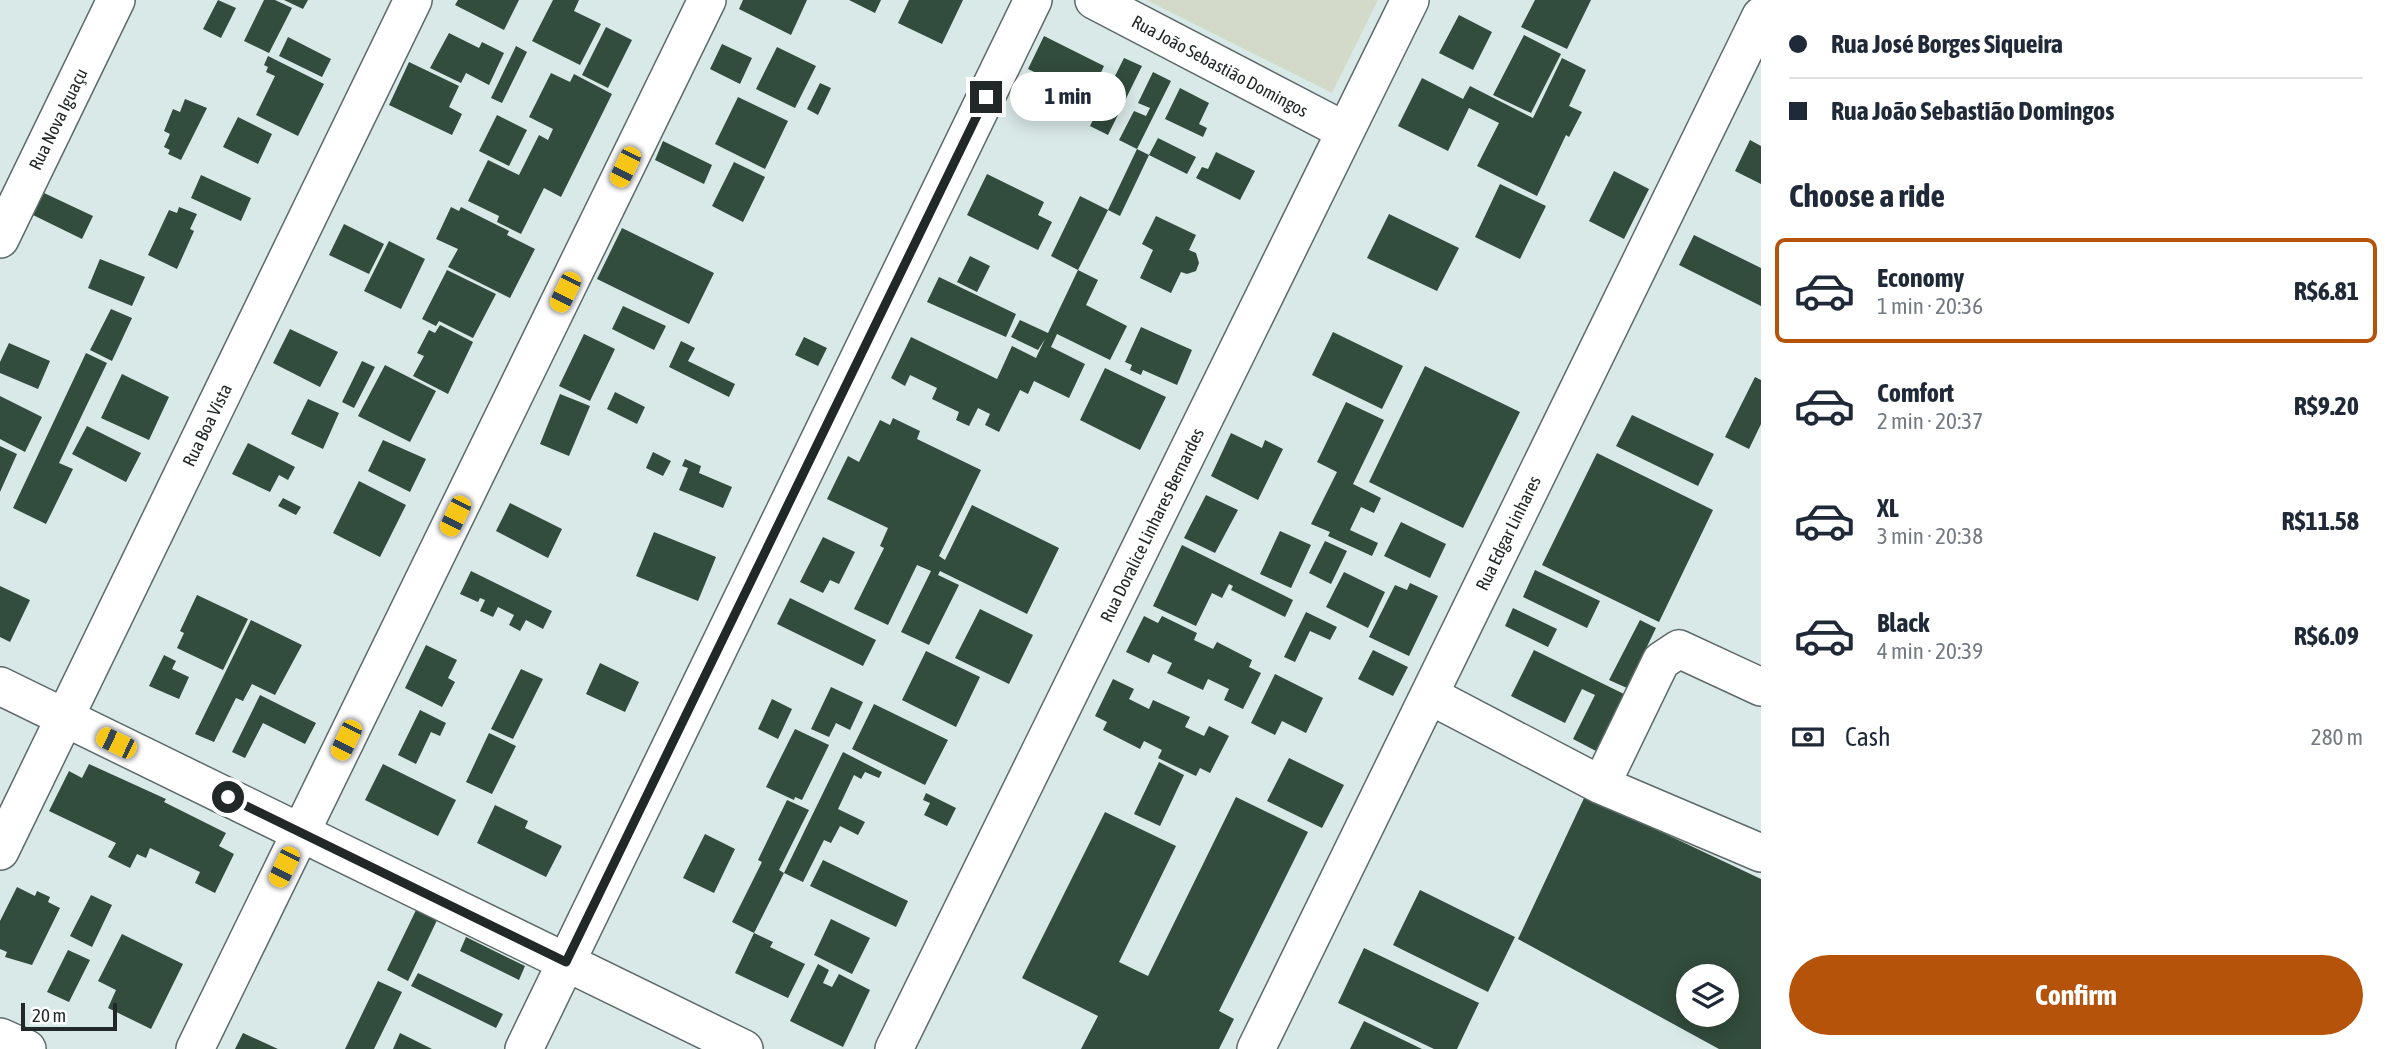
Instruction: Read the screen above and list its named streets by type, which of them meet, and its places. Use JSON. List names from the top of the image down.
{
  "streets": {
    "street": [
      "Rua João Sebastião Domingos",
      "Rua Nova Iguaçu",
      "Rua Boa Vista",
      "Rua Doralice Linhares Bernardes",
      "Rua Edgar Linhares"
    ]
  },
  "crossings": [
    ["Rua João Sebastião Domingos", "Rua Doralice Linhares Bernardes"]
  ],
  "scale_bar": "20 m",
  "page": {
    "banner": ["Rua José Borges Siqueira", "Rua João Sebastião Domingos"],
    "bubble": "1 min",
    "heading": "Choose a ride",
    "list": [
      {
        "name": "Economy",
        "note": "1 min · 20:36",
        "value": "R$6.81"
      },
      {
        "name": "Comfort",
        "note": "2 min · 20:37",
        "value": "R$9.20"
      },
      {
        "name": "XL",
        "note": "3 min · 20:38",
        "value": "R$11.58"
      },
      {
        "name": "Black",
        "note": "4 min · 20:39",
        "value": "R$6.09"
      }
    ],
    "pay": ["Cash", "280 m"],
    "buttons": "Confirm",
    "scale": "20 m"
  }
}
